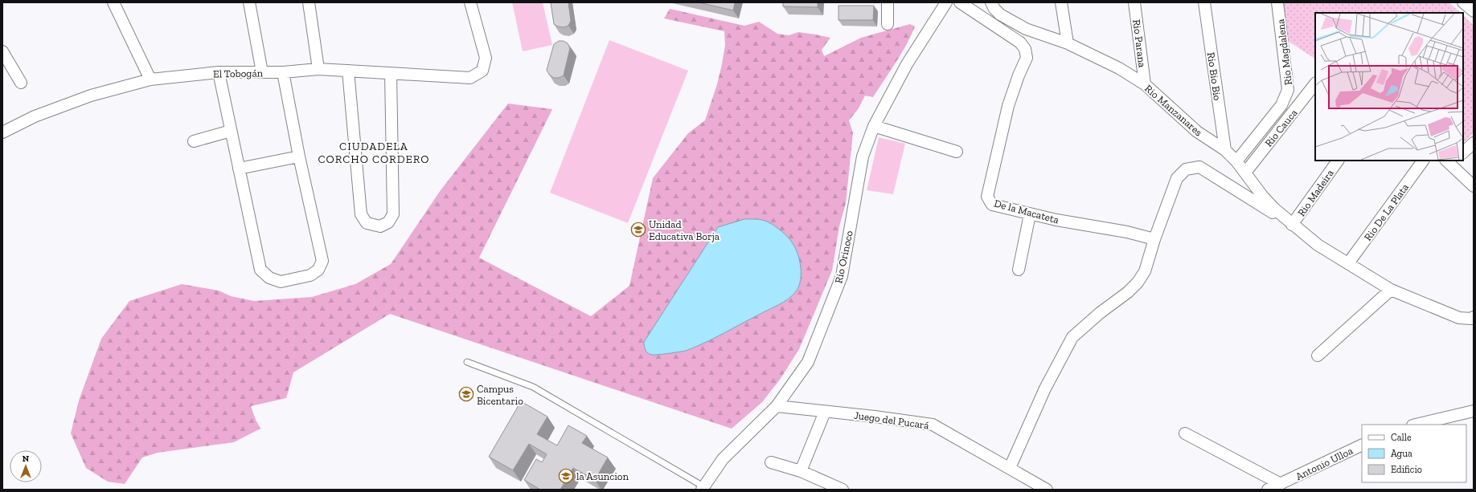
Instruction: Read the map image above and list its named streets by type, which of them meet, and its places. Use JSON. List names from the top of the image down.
{
  "streets": {
    "street": [
      "Rio Parana",
      "Rio Magdalena",
      "El Tobogán",
      "Rio Bio Bio",
      "Rio Manzanares",
      "Rio Cauca",
      "Rio Madeira",
      "De la Macateta",
      "Rio De La Plata",
      "Rio Orinoco",
      "Juego del Pucará",
      "Antonio Ulloa"
    ]
  },
  "crossings": [
    ["Rio Parana", "Rio Manzanares"],
    ["Rio Magdalena", "Rio Manzanares"],
    ["Rio Bio Bio", "Rio Manzanares"],
    ["Rio Manzanares", "Rio Cauca"],
    ["Rio Manzanares", "Rio Madeira"],
    ["Rio Manzanares", "Rio De La Plata"],
    ["Rio Orinoco", "Juego del Pucará"]
  ],
  "districts": ["CIUDADELA CORCHO CORDERO"],
  "places": {
    "school or university": ["Unidad Educativa Borja", "Campus Bicentario", "la Asuncion"]
  },
  "legend": ["Calle", "Agua", "Edificio"],
  "north": "top"
}
